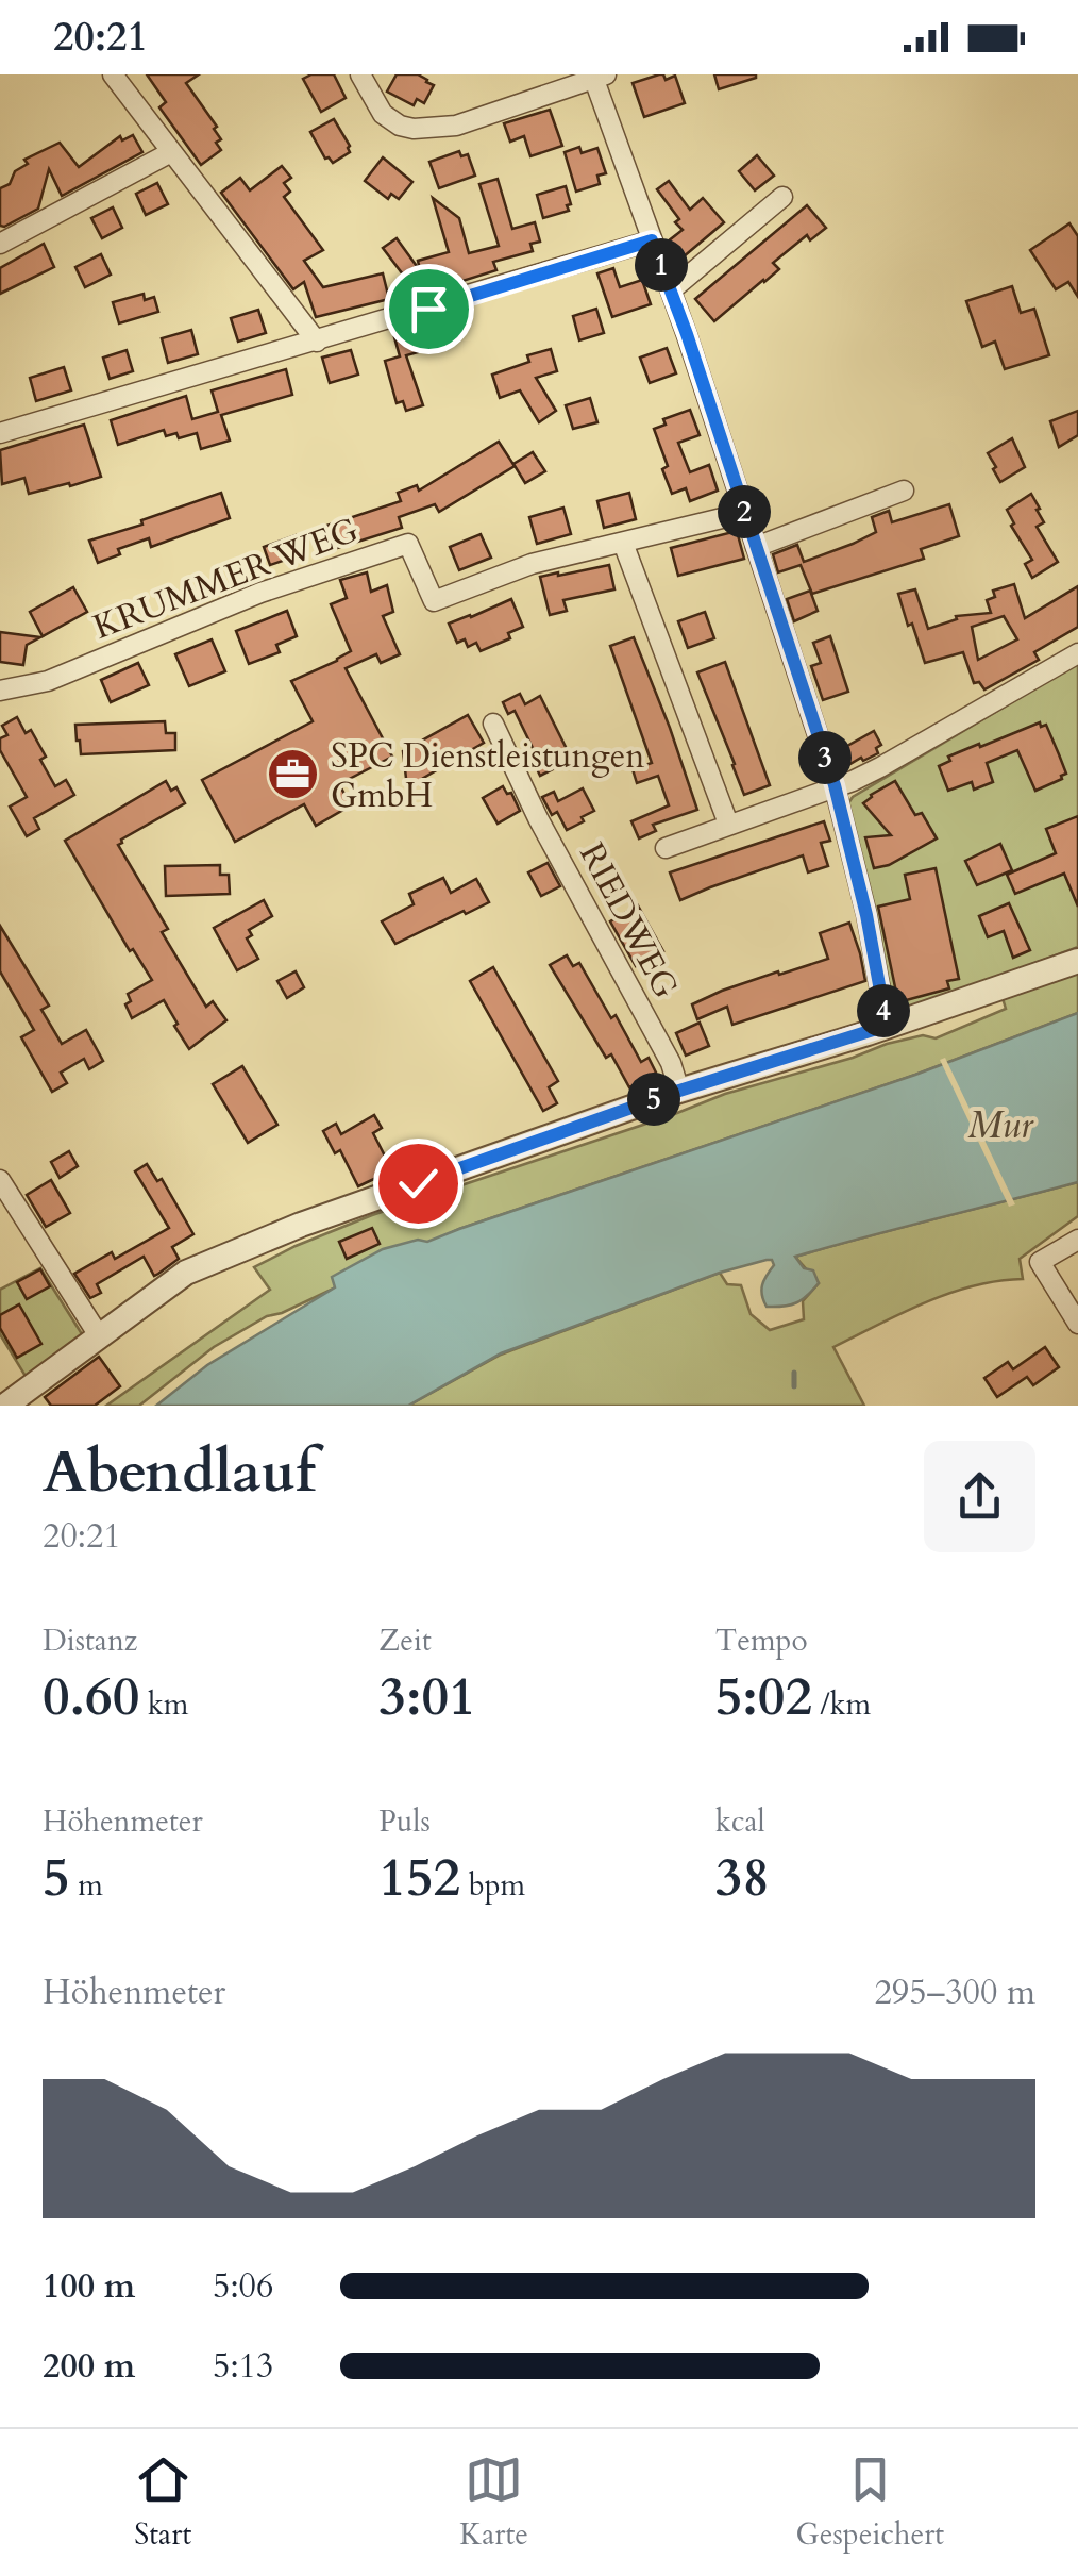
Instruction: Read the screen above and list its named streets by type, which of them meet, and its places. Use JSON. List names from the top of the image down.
{
  "streets": {
    "street": ["KRUMMER WEG", "RIEDWEG"]
  },
  "water": ["Mur"],
  "places": {
    "office": ["SPC Dienstleistungen GmbH"]
  },
  "page": {
    "status": "20:21",
    "pins": [
      "1",
      "2",
      "3",
      "4",
      "5"
    ],
    "heading": ["Abendlauf", "20:21"],
    "stats": [
      ["Distanz", "0.60 km"],
      ["Zeit", "3:01"],
      ["Tempo", "5:02 /km"],
      ["Höhenmeter", "5 m"],
      ["Puls", "152 bpm"],
      ["kcal", "38"]
    ],
    "chart": ["Höhenmeter", "295–300 m"],
    "list": [
      {
        "name": "100 m",
        "note": "5:06"
      },
      {
        "name": "200 m",
        "note": "5:13"
      }
    ],
    "tabs": ["Start", "Karte", "Gespeichert"]
  }
}
